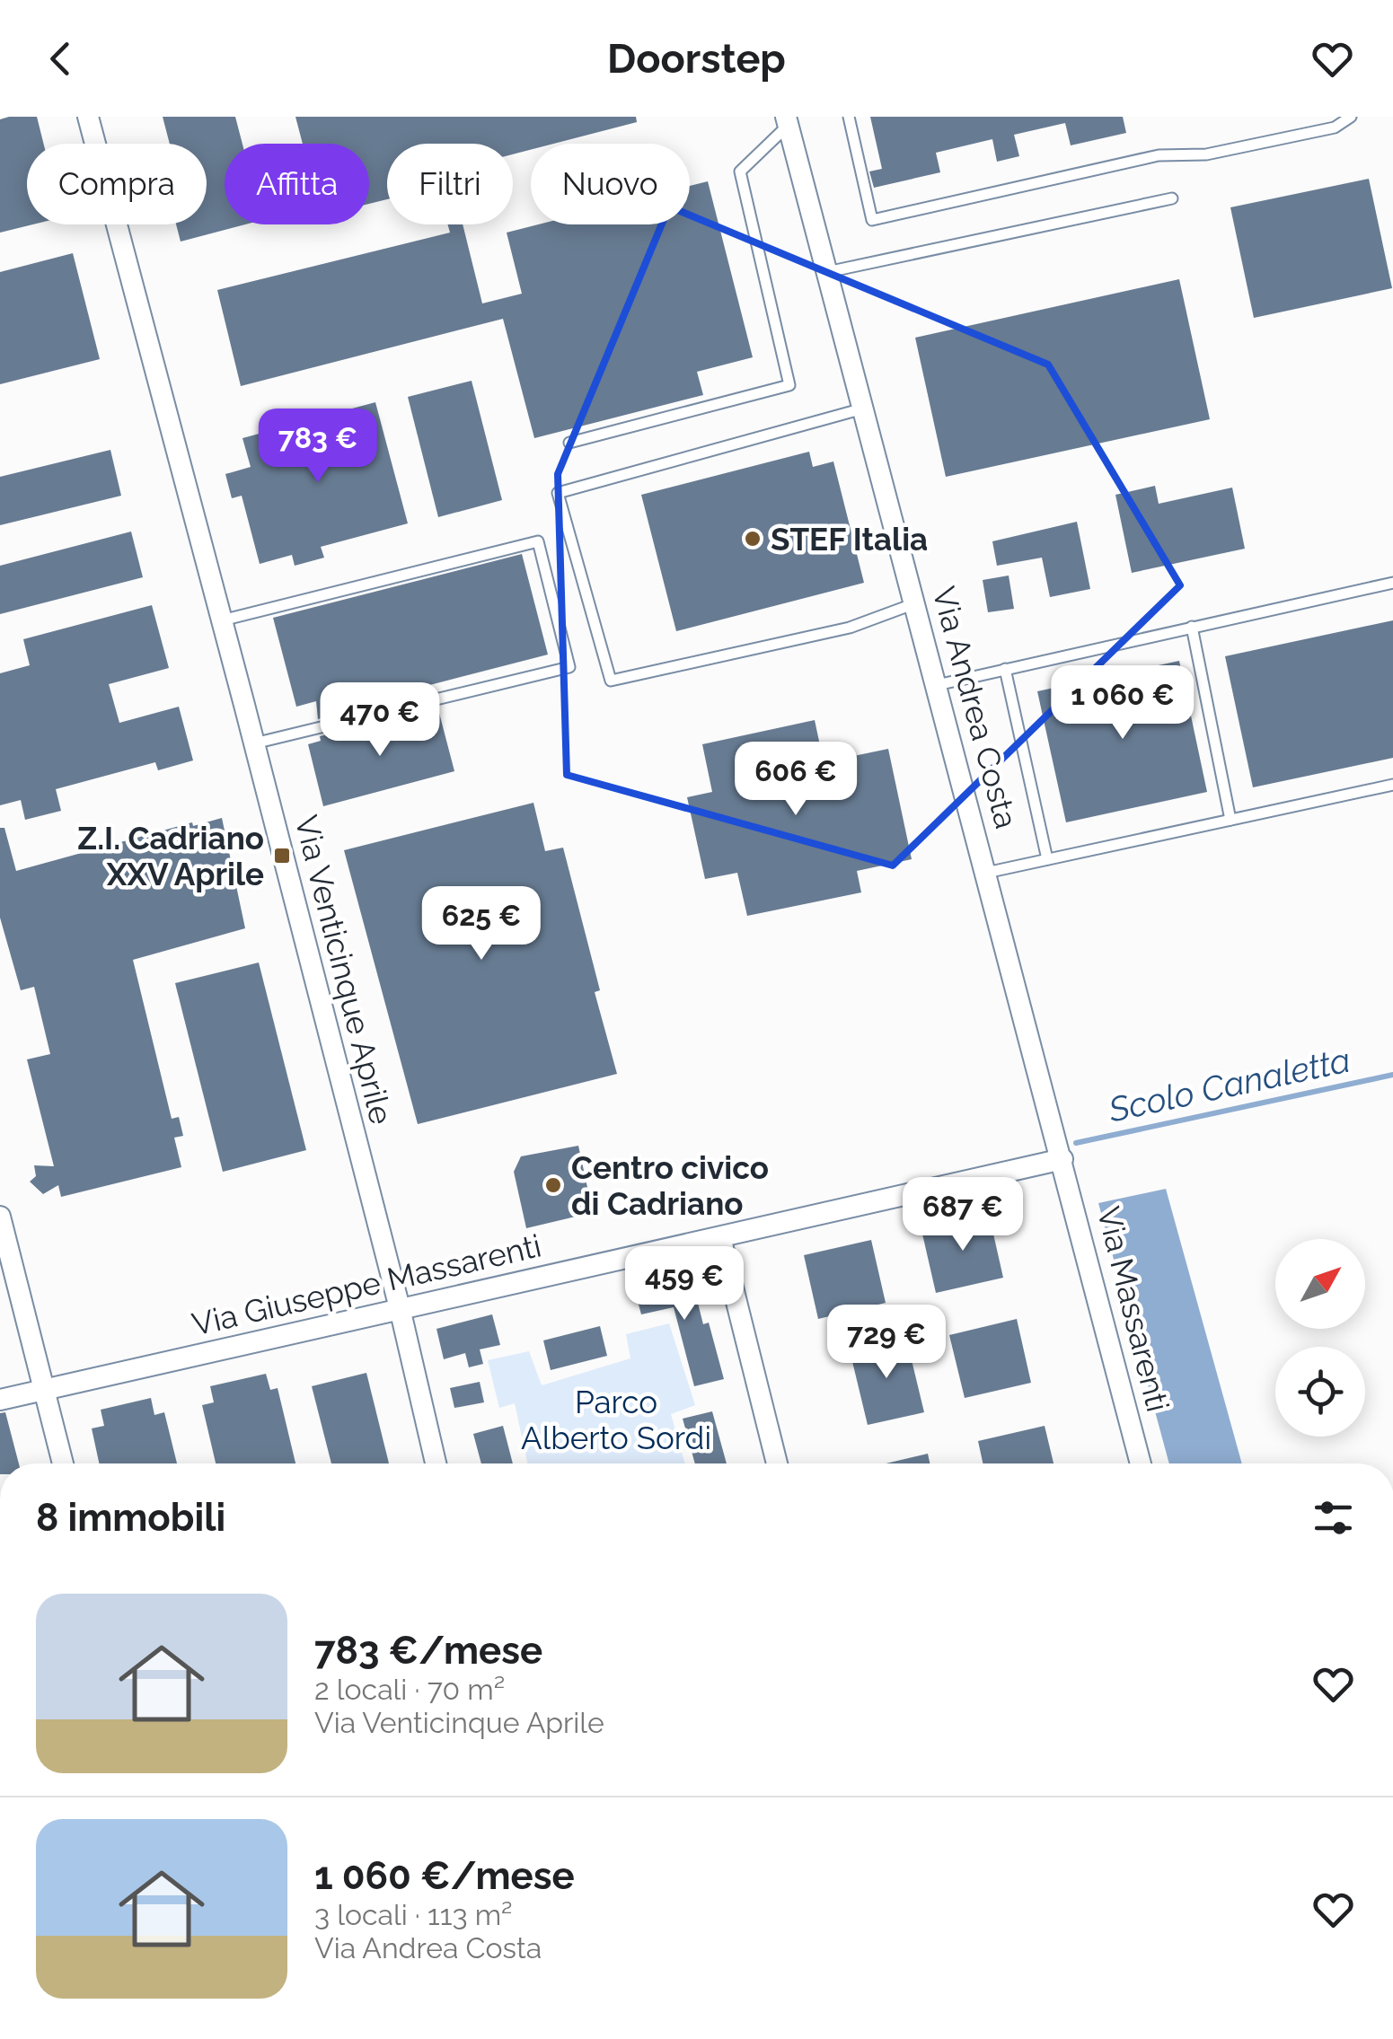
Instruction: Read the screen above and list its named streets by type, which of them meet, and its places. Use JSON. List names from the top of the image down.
{
  "streets": {
    "street": [
      "Via Andrea Costa",
      "Via Venticinque Aprile",
      "Via Giuseppe Massarenti",
      "Via Massarenti"
    ]
  },
  "crossings": [
    ["Via Andrea Costa", "Via Giuseppe Massarenti"],
    ["Via Andrea Costa", "Via Massarenti"],
    ["Via Venticinque Aprile", "Via Giuseppe Massarenti"],
    ["Via Giuseppe Massarenti", "Via Massarenti"]
  ],
  "water": ["Scolo Canaletta"],
  "parks": ["Parco Alberto Sordi"],
  "places": {
    "other": ["STEF Italia", "Centro civico di Cadriano"],
    "transit": ["Z.I. Cadriano XXV Aprile"]
  },
  "north": "top right",
  "page": {
    "header": "Doorstep",
    "chip": [
      "Compra",
      "Affitta",
      "Filtri",
      "Nuovo"
    ],
    "price": [
      "783 €",
      "1 060 €",
      "470 €",
      "606 €",
      "625 €",
      "687 €",
      "459 €",
      "729 €"
    ],
    "heading": "8 immobili",
    "list": [
      {
        "name": "783 €/mese",
        "note": "2 locali · 70 m² · Via Venticinque Aprile"
      },
      {
        "name": "1 060 €/mese",
        "note": "3 locali · 113 m² · Via Andrea Costa"
      }
    ]
  }
}
